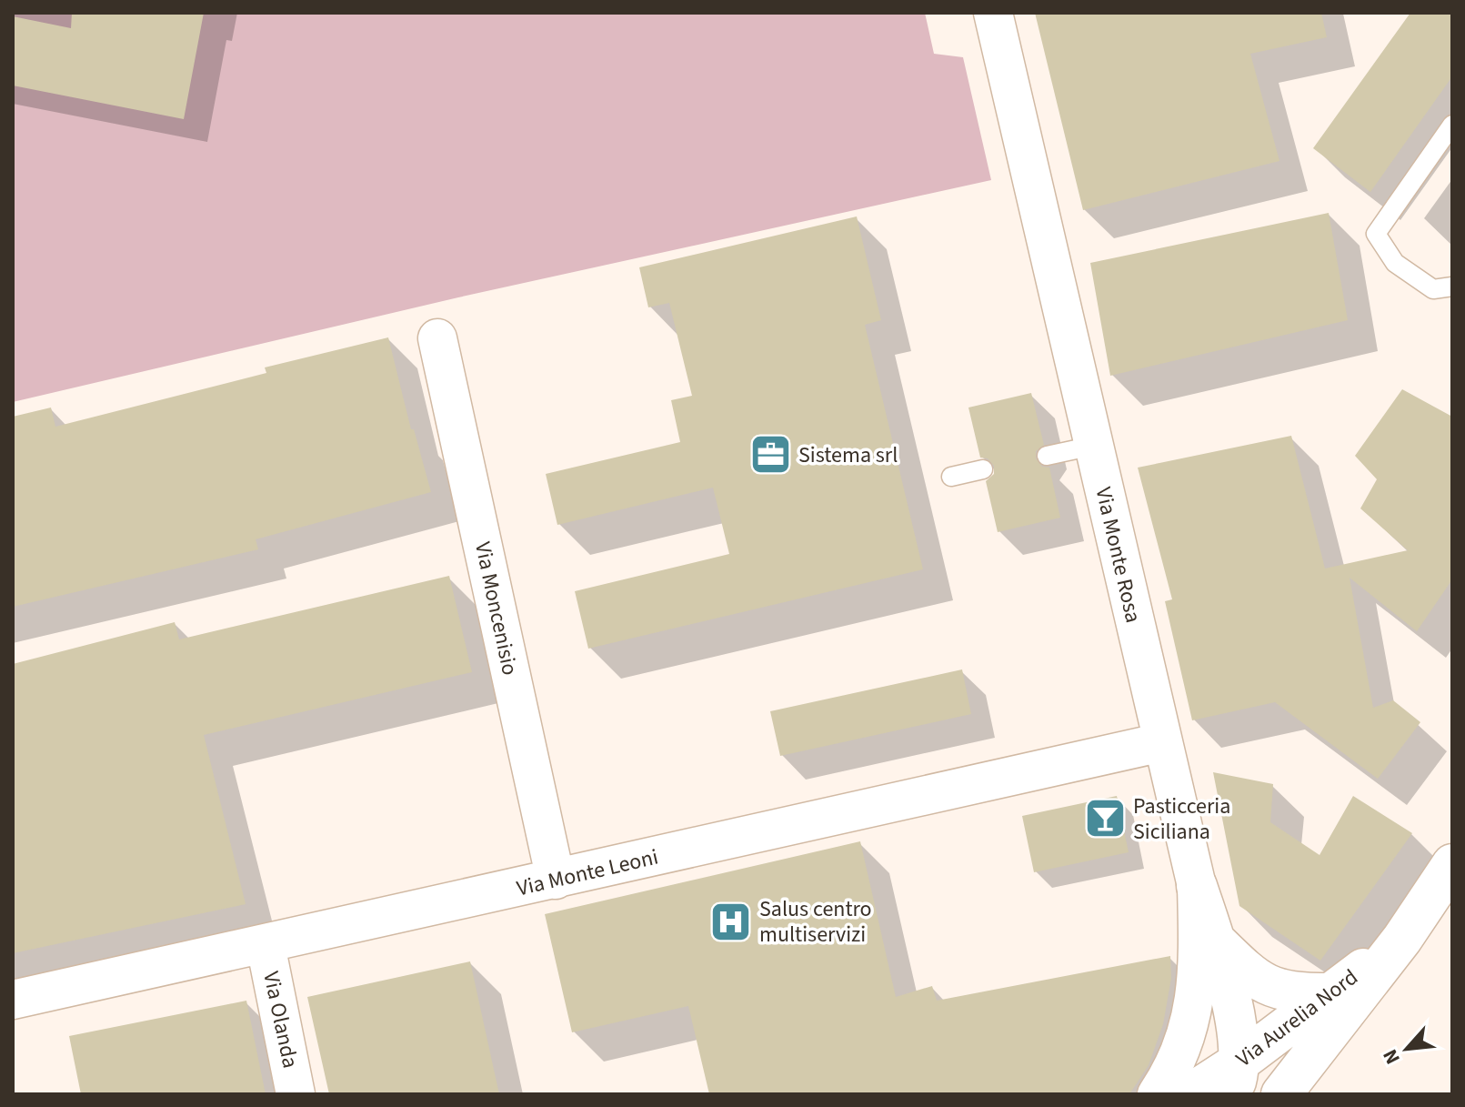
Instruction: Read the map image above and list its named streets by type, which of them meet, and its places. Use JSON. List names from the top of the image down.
{
  "streets": {
    "main road": ["Via Aurelia Nord"],
    "street": [
      "Via Monte Rosa",
      "Via Moncenisio",
      "Via Monte Leoni",
      "Via Olanda"
    ]
  },
  "crossings": [
    ["Via Monte Rosa", "Via Monte Leoni"],
    ["Via Moncenisio", "Via Monte Leoni"],
    ["Via Monte Leoni", "Via Olanda"]
  ],
  "places": {
    "office": ["Sistema srl"],
    "bar": ["Pasticceria Siciliana"],
    "hospital": ["Salus centro multiservizi"]
  },
  "north": "bottom left"
}
